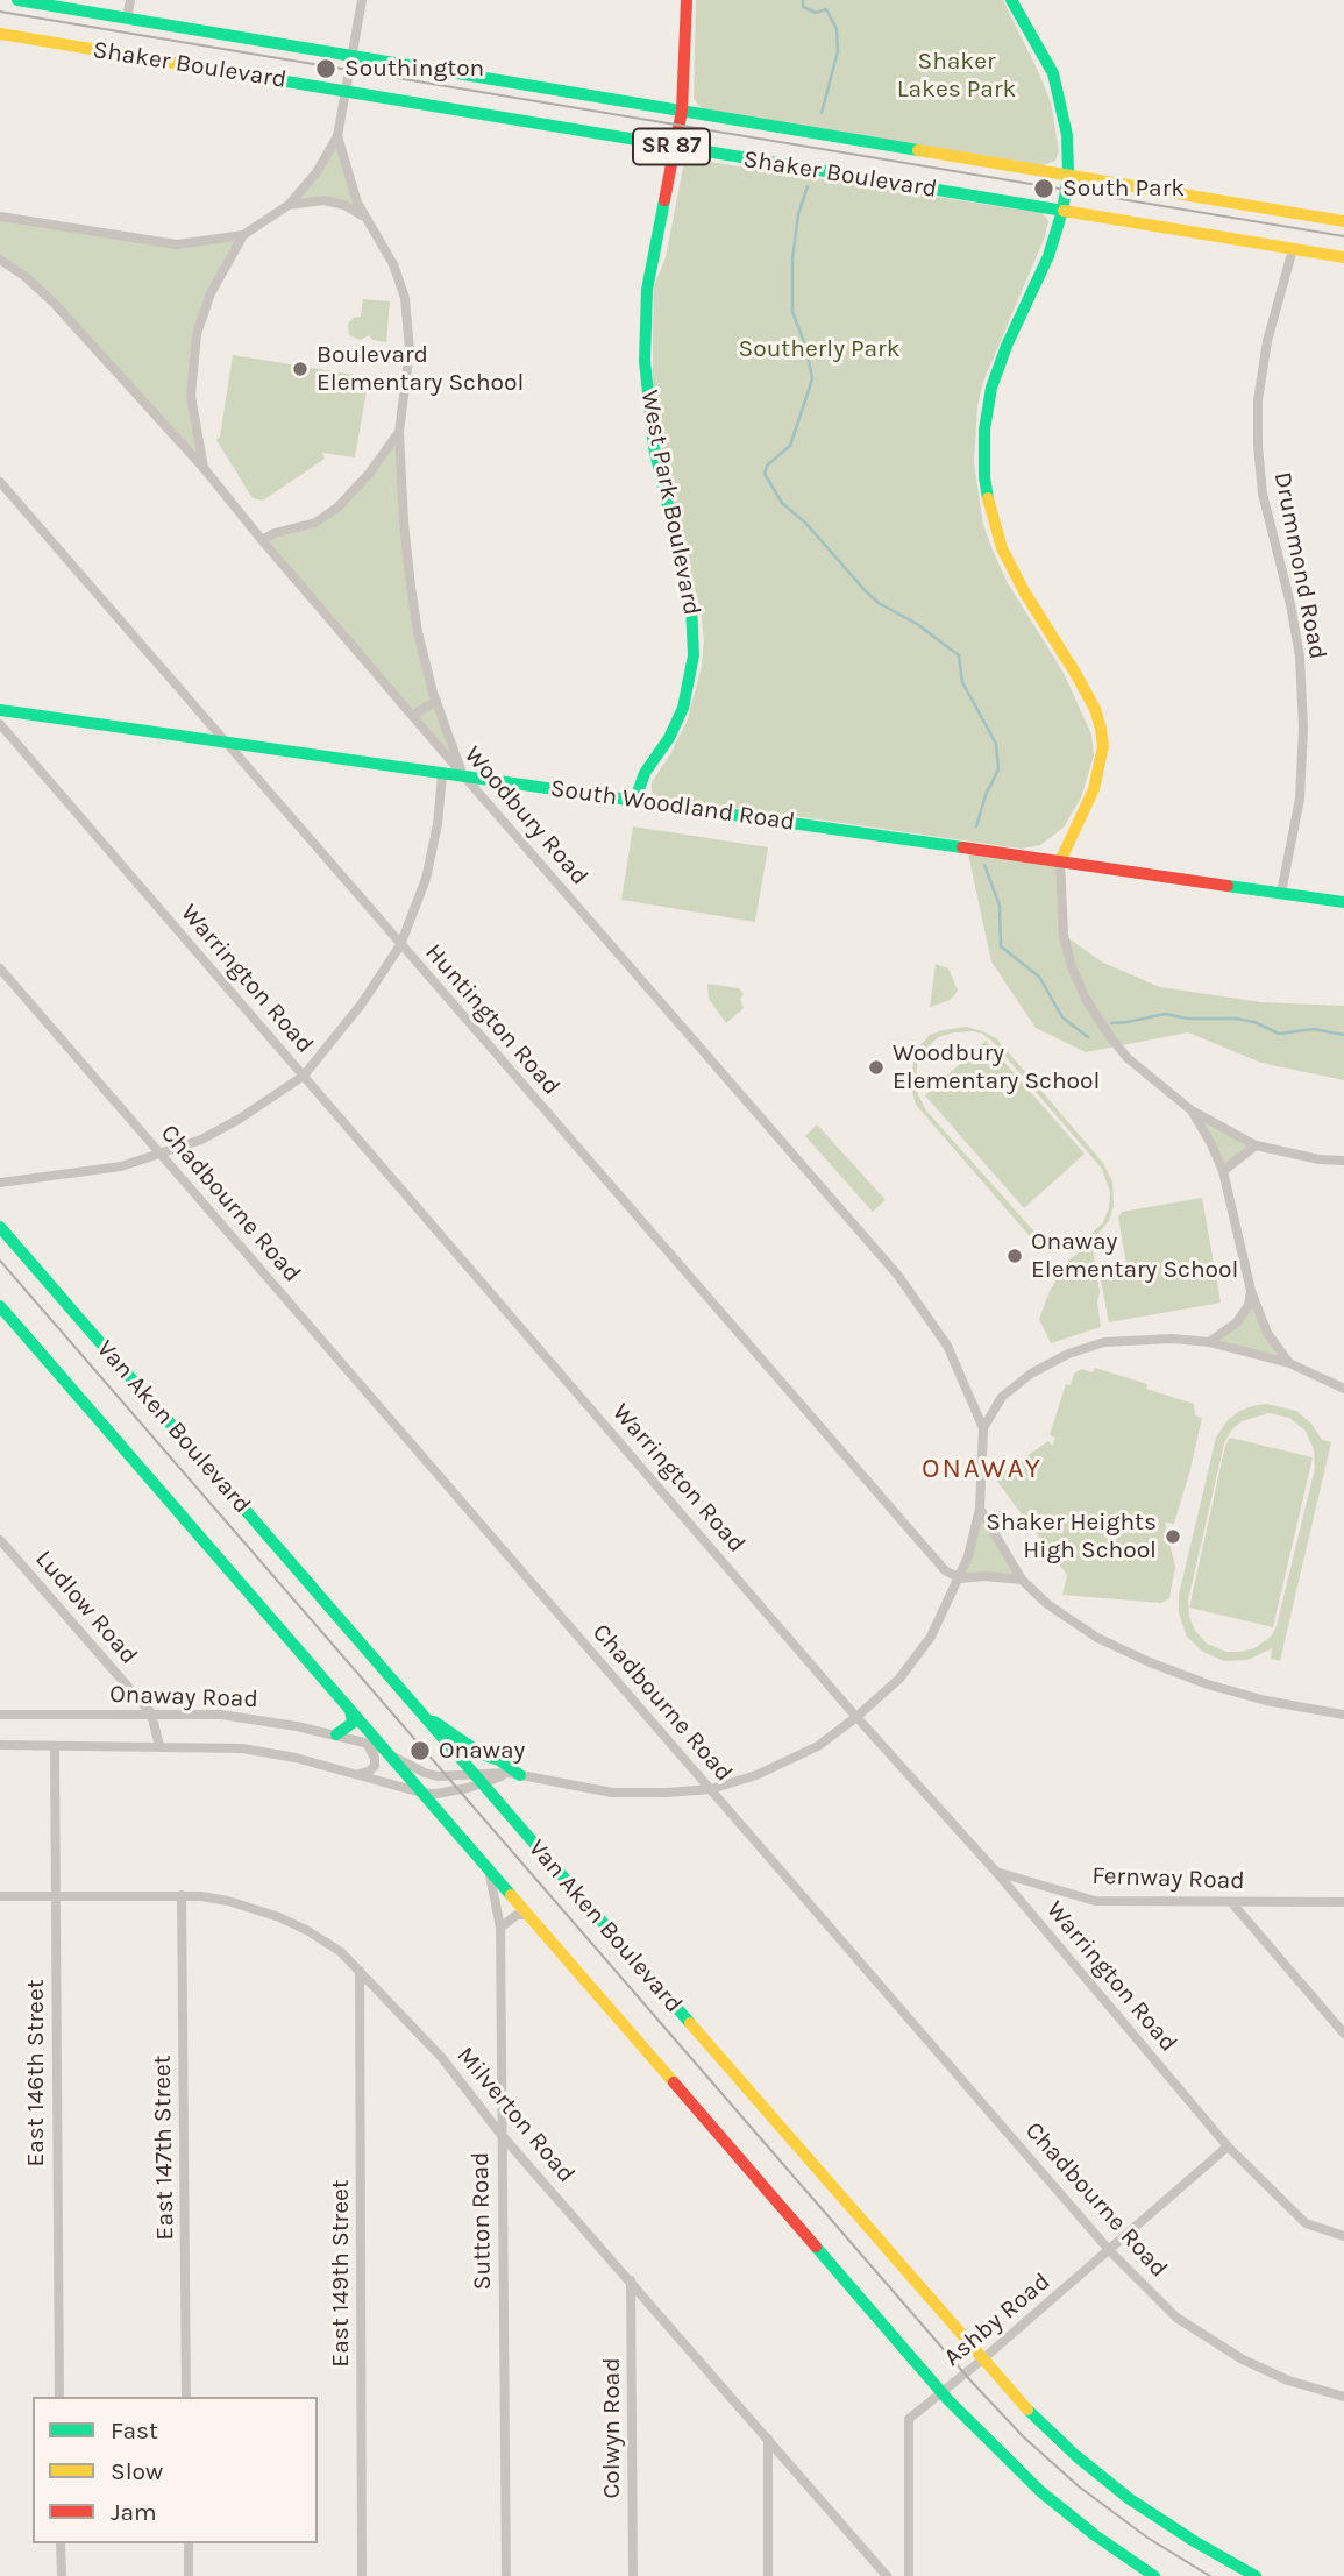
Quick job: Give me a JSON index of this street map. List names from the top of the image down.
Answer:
{
  "streets": {
    "main road": [
      "Shaker Boulevard",
      "SR 87",
      "West Park Boulevard",
      "South Woodland Road",
      "Van Aken Boulevard"
    ],
    "street": [
      "Drummond Road",
      "Woodbury Road",
      "Warrington Road",
      "Huntington Road",
      "Chadbourne Road",
      "Ludlow Road",
      "Onaway Road",
      "Fernway Road",
      "East 146th Street",
      "Milverton Road",
      "East 147th Street",
      "Sutton Road",
      "East 149th Street",
      "Ashby Road",
      "Colwyn Road"
    ]
  },
  "crossings": [
    ["Shaker Boulevard", "West Park Boulevard"],
    ["Shaker Boulevard", "Drummond Road"],
    ["West Park Boulevard", "South Woodland Road"],
    ["Drummond Road", "South Woodland Road"],
    ["South Woodland Road", "Woodbury Road"],
    ["South Woodland Road", "Huntington Road"],
    ["Warrington Road", "Fernway Road"],
    ["Warrington Road", "Ashby Road"],
    ["Chadbourne Road", "Ashby Road"],
    ["Van Aken Boulevard", "Onaway Road"],
    ["Van Aken Boulevard", "Sutton Road"],
    ["Van Aken Boulevard", "Ashby Road"],
    ["Ludlow Road", "Onaway Road"],
    ["Onaway Road", "East 146th Street"],
    ["East 146th Street", "Milverton Road"],
    ["Milverton Road", "East 147th Street"],
    ["Milverton Road", "Sutton Road"],
    ["Milverton Road", "East 149th Street"],
    ["Milverton Road", "Colwyn Road"]
  ],
  "districts": ["ONAWAY"],
  "parks": ["Shaker Lakes Park", "Southerly Park"],
  "places": [
    "Southington",
    "South Park",
    "Boulevard Elementary School",
    "Woodbury Elementary School",
    "Onaway Elementary School",
    "Shaker Heights High School",
    "Onaway"
  ],
  "legend": ["Fast", "Slow", "Jam"]
}
